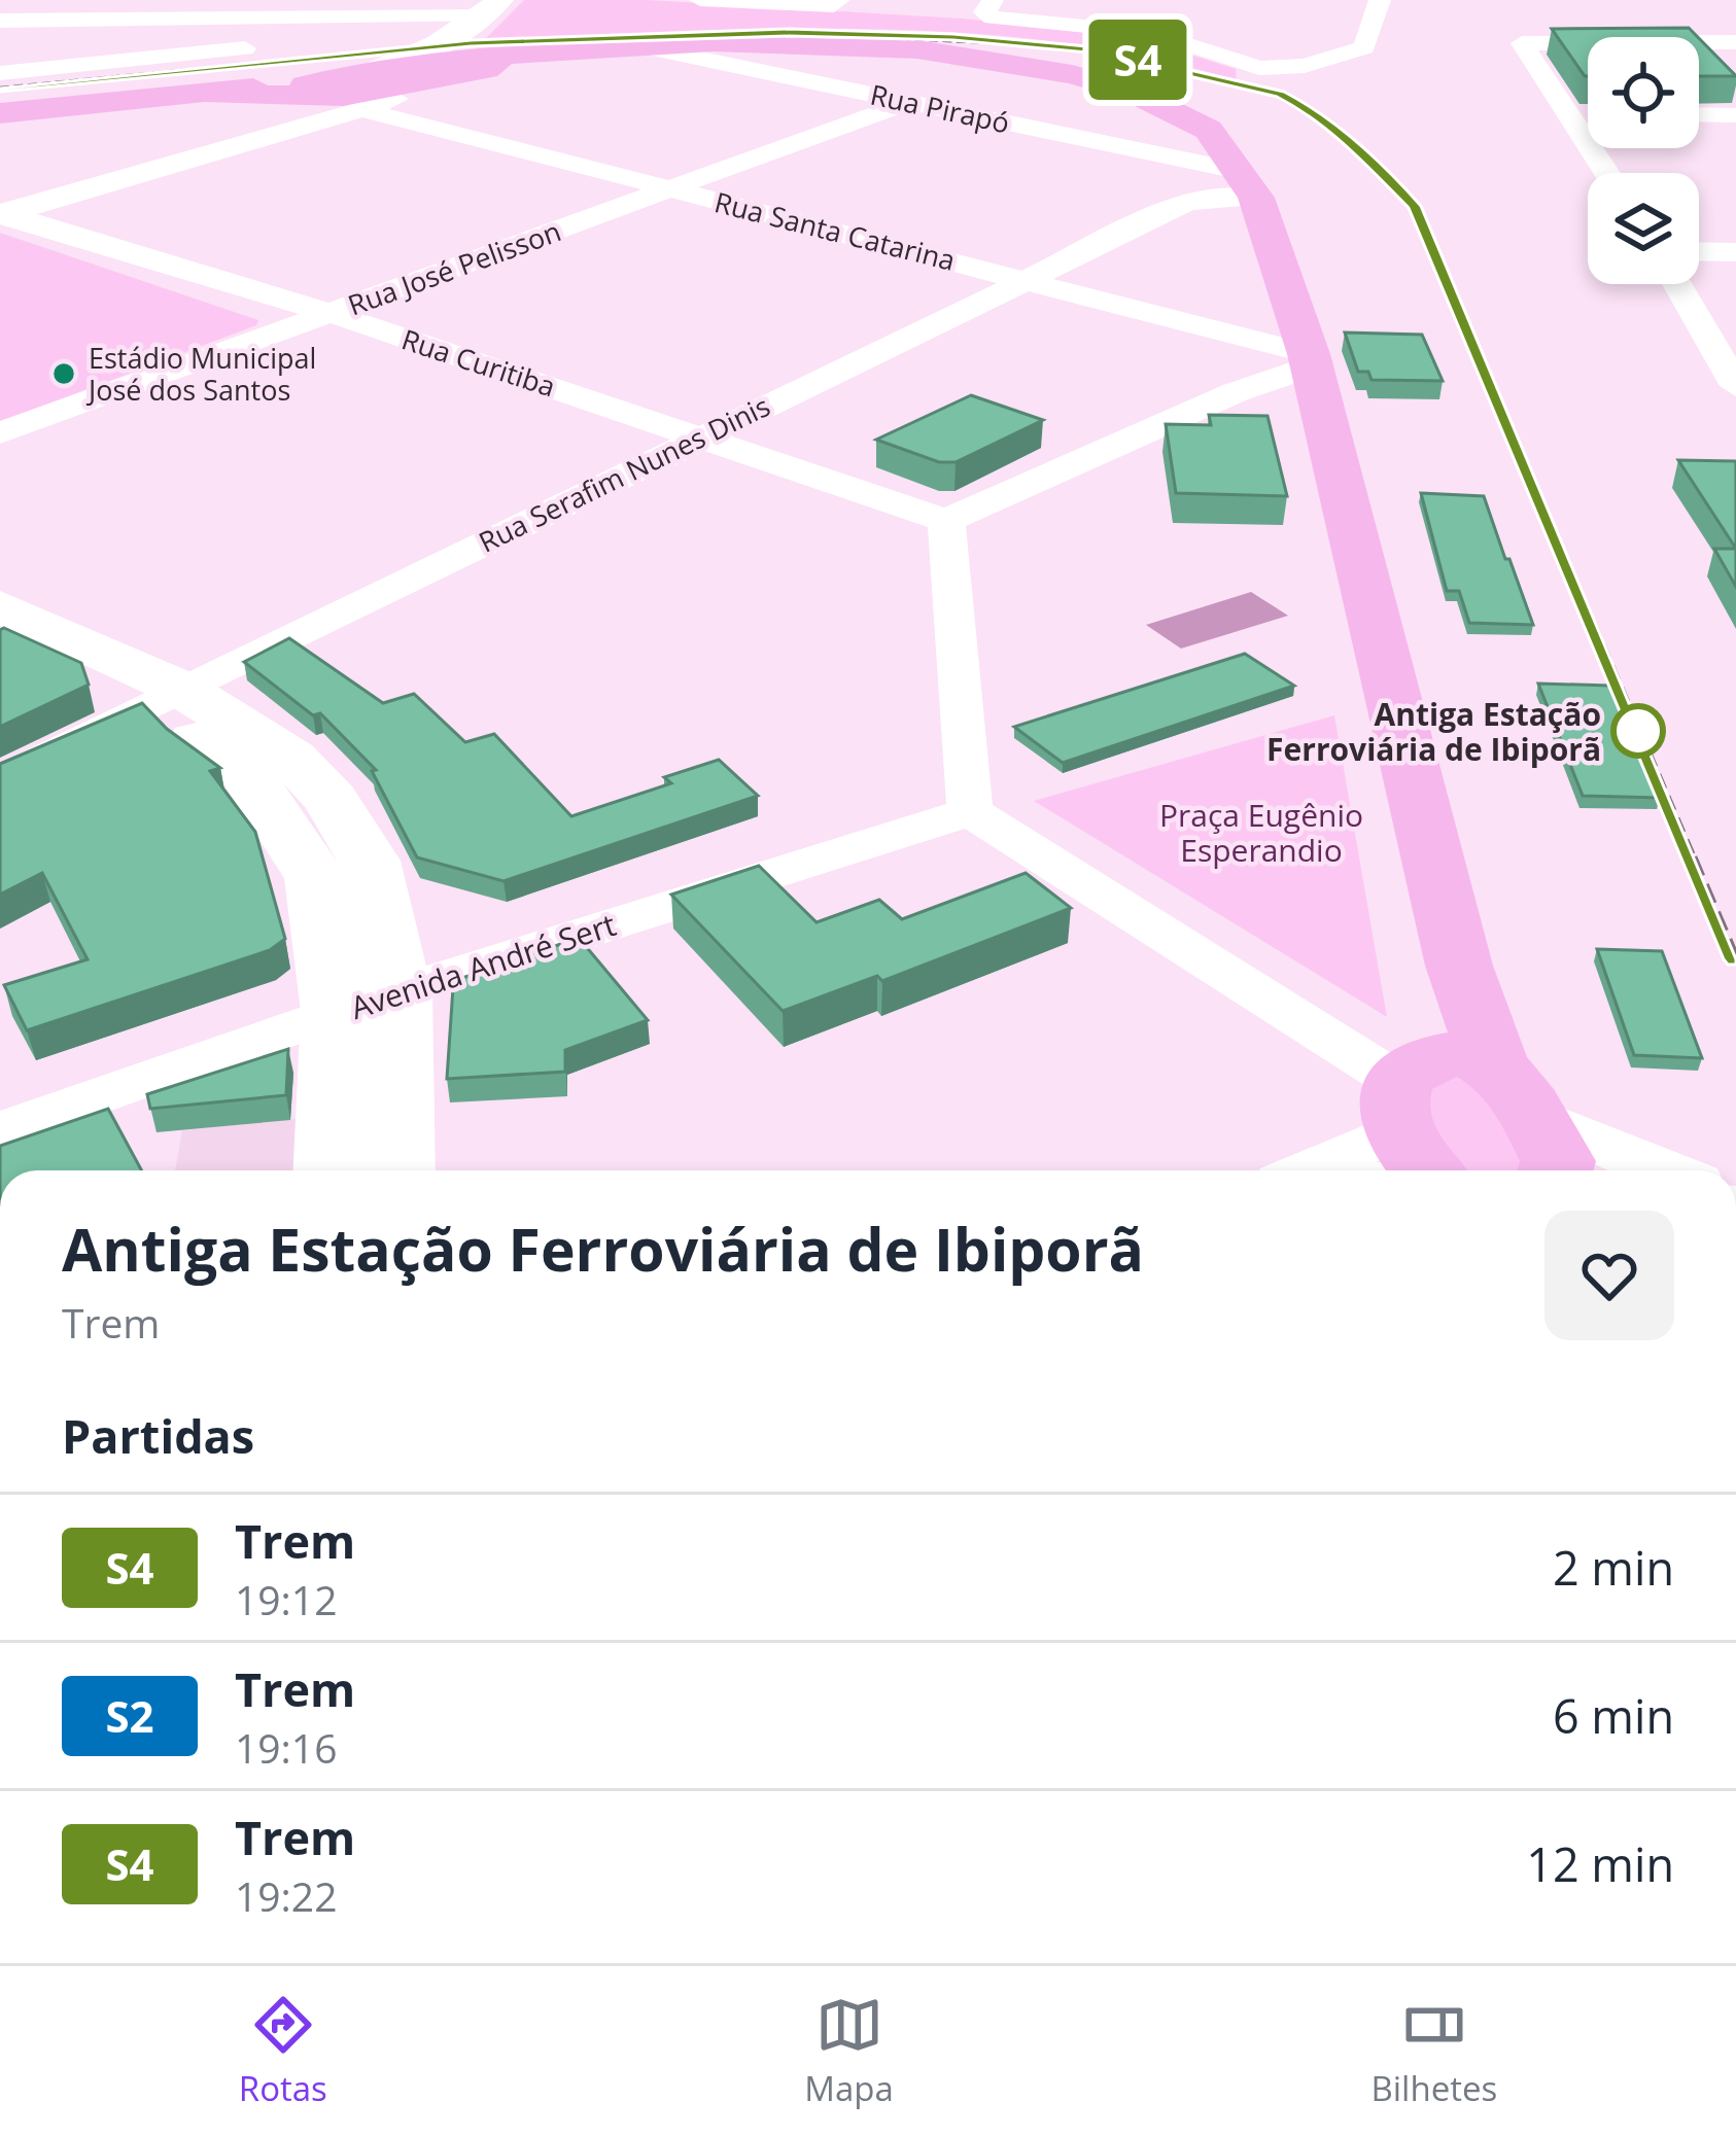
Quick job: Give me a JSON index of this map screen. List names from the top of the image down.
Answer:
{
  "streets": {
    "street": [
      "Rua Pirapó",
      "Rua Santa Catarina",
      "Rua José Pelisson",
      "Rua Curitiba",
      "Rua Serafim Nunes Dinis",
      "Avenida André Sert"
    ]
  },
  "crossings": [
    ["Rua Pirapó", "Rua José Pelisson"],
    ["Rua Pirapó", "Rua Serafim Nunes Dinis"],
    ["Rua Santa Catarina", "Rua José Pelisson"],
    ["Rua Santa Catarina", "Rua Serafim Nunes Dinis"],
    ["Rua José Pelisson", "Rua Curitiba"],
    ["Rua Curitiba", "Rua Serafim Nunes Dinis"]
  ],
  "parks": ["Praça Eugênio Esperandio"],
  "places": ["Estádio Municipal José dos Santos", "Antiga Estação Ferroviária de Ibiporã"],
  "page": {
    "on_map": "S4",
    "heading": [
      ["Antiga Estação Ferroviária de Ibiporã", "Trem"],
      "Partidas"
    ],
    "list": [
      {
        "mark": "S4",
        "name": "Trem",
        "note": "19:12",
        "value": "2 min"
      },
      {
        "mark": "S2",
        "name": "Trem",
        "note": "19:16",
        "value": "6 min"
      },
      {
        "mark": "S4",
        "name": "Trem",
        "note": "19:22",
        "value": "12 min"
      }
    ],
    "tabs": ["Rotas", "Mapa", "Bilhetes"]
  }
}
